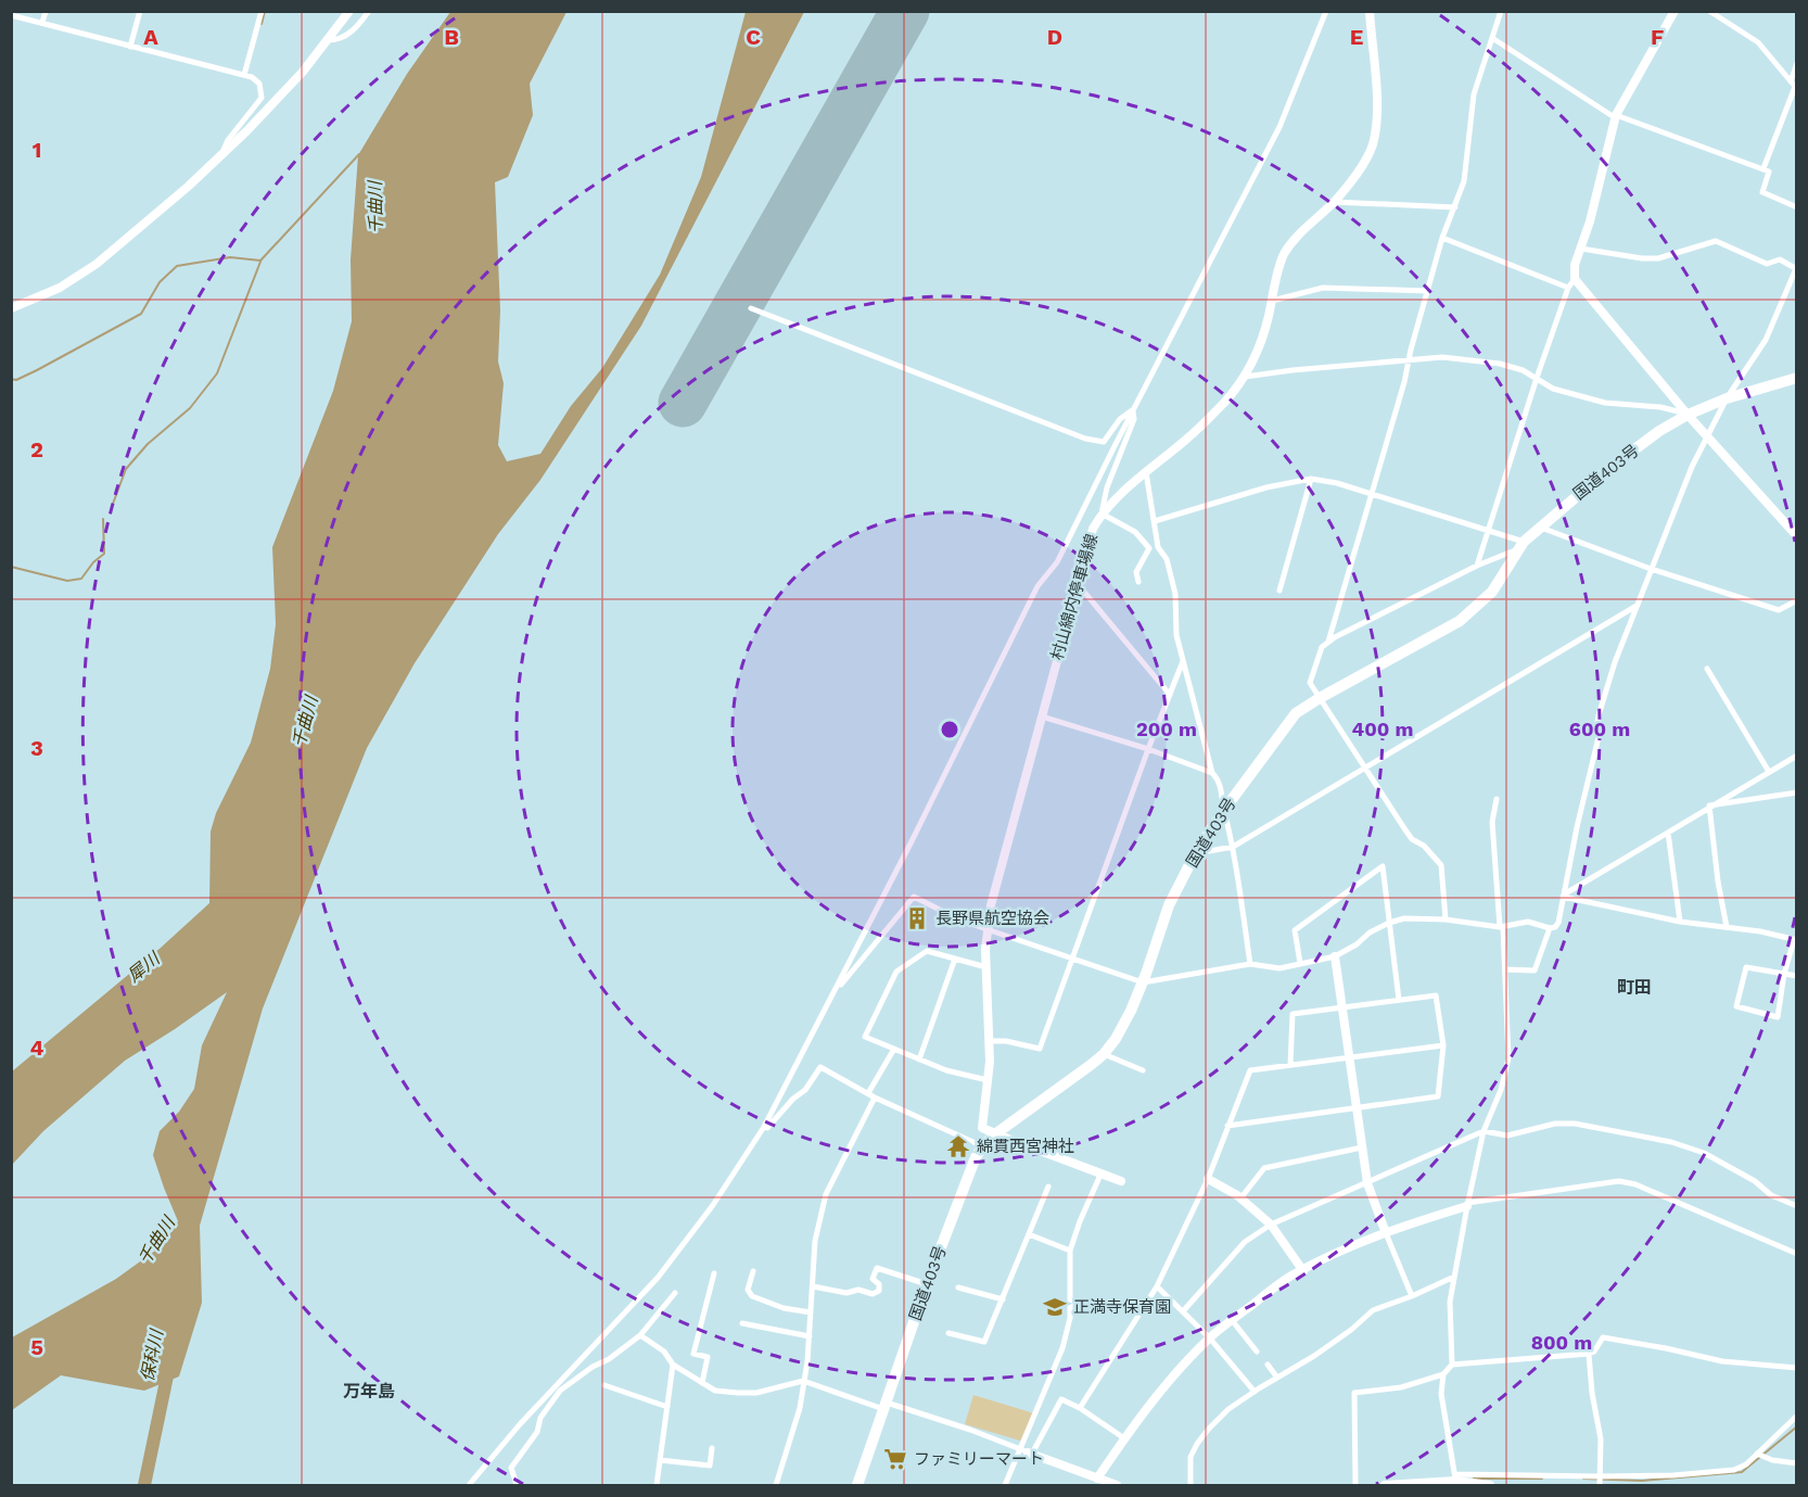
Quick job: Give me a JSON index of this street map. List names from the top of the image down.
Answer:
{
  "streets": {
    "highway": ["国道403号"],
    "street": ["村山綿内停車場線"]
  },
  "districts": ["町田", "万年島"],
  "water": ["千曲川", "犀川", "保科川"],
  "places": {
    "building": ["長野県航空協会"],
    "temple": ["綿貫西宮神社"],
    "school or university": ["正満寺保育園"],
    "supermarket": ["ファミリーマート"]
  },
  "grid": {
    "columns": [
      "A",
      "B",
      "C",
      "D",
      "E",
      "F"
    ],
    "rows": [
      "1",
      "2",
      "3",
      "4",
      "5"
    ]
  },
  "rings": [
    "200 m",
    "400 m",
    "600 m",
    "800 m"
  ]
}
